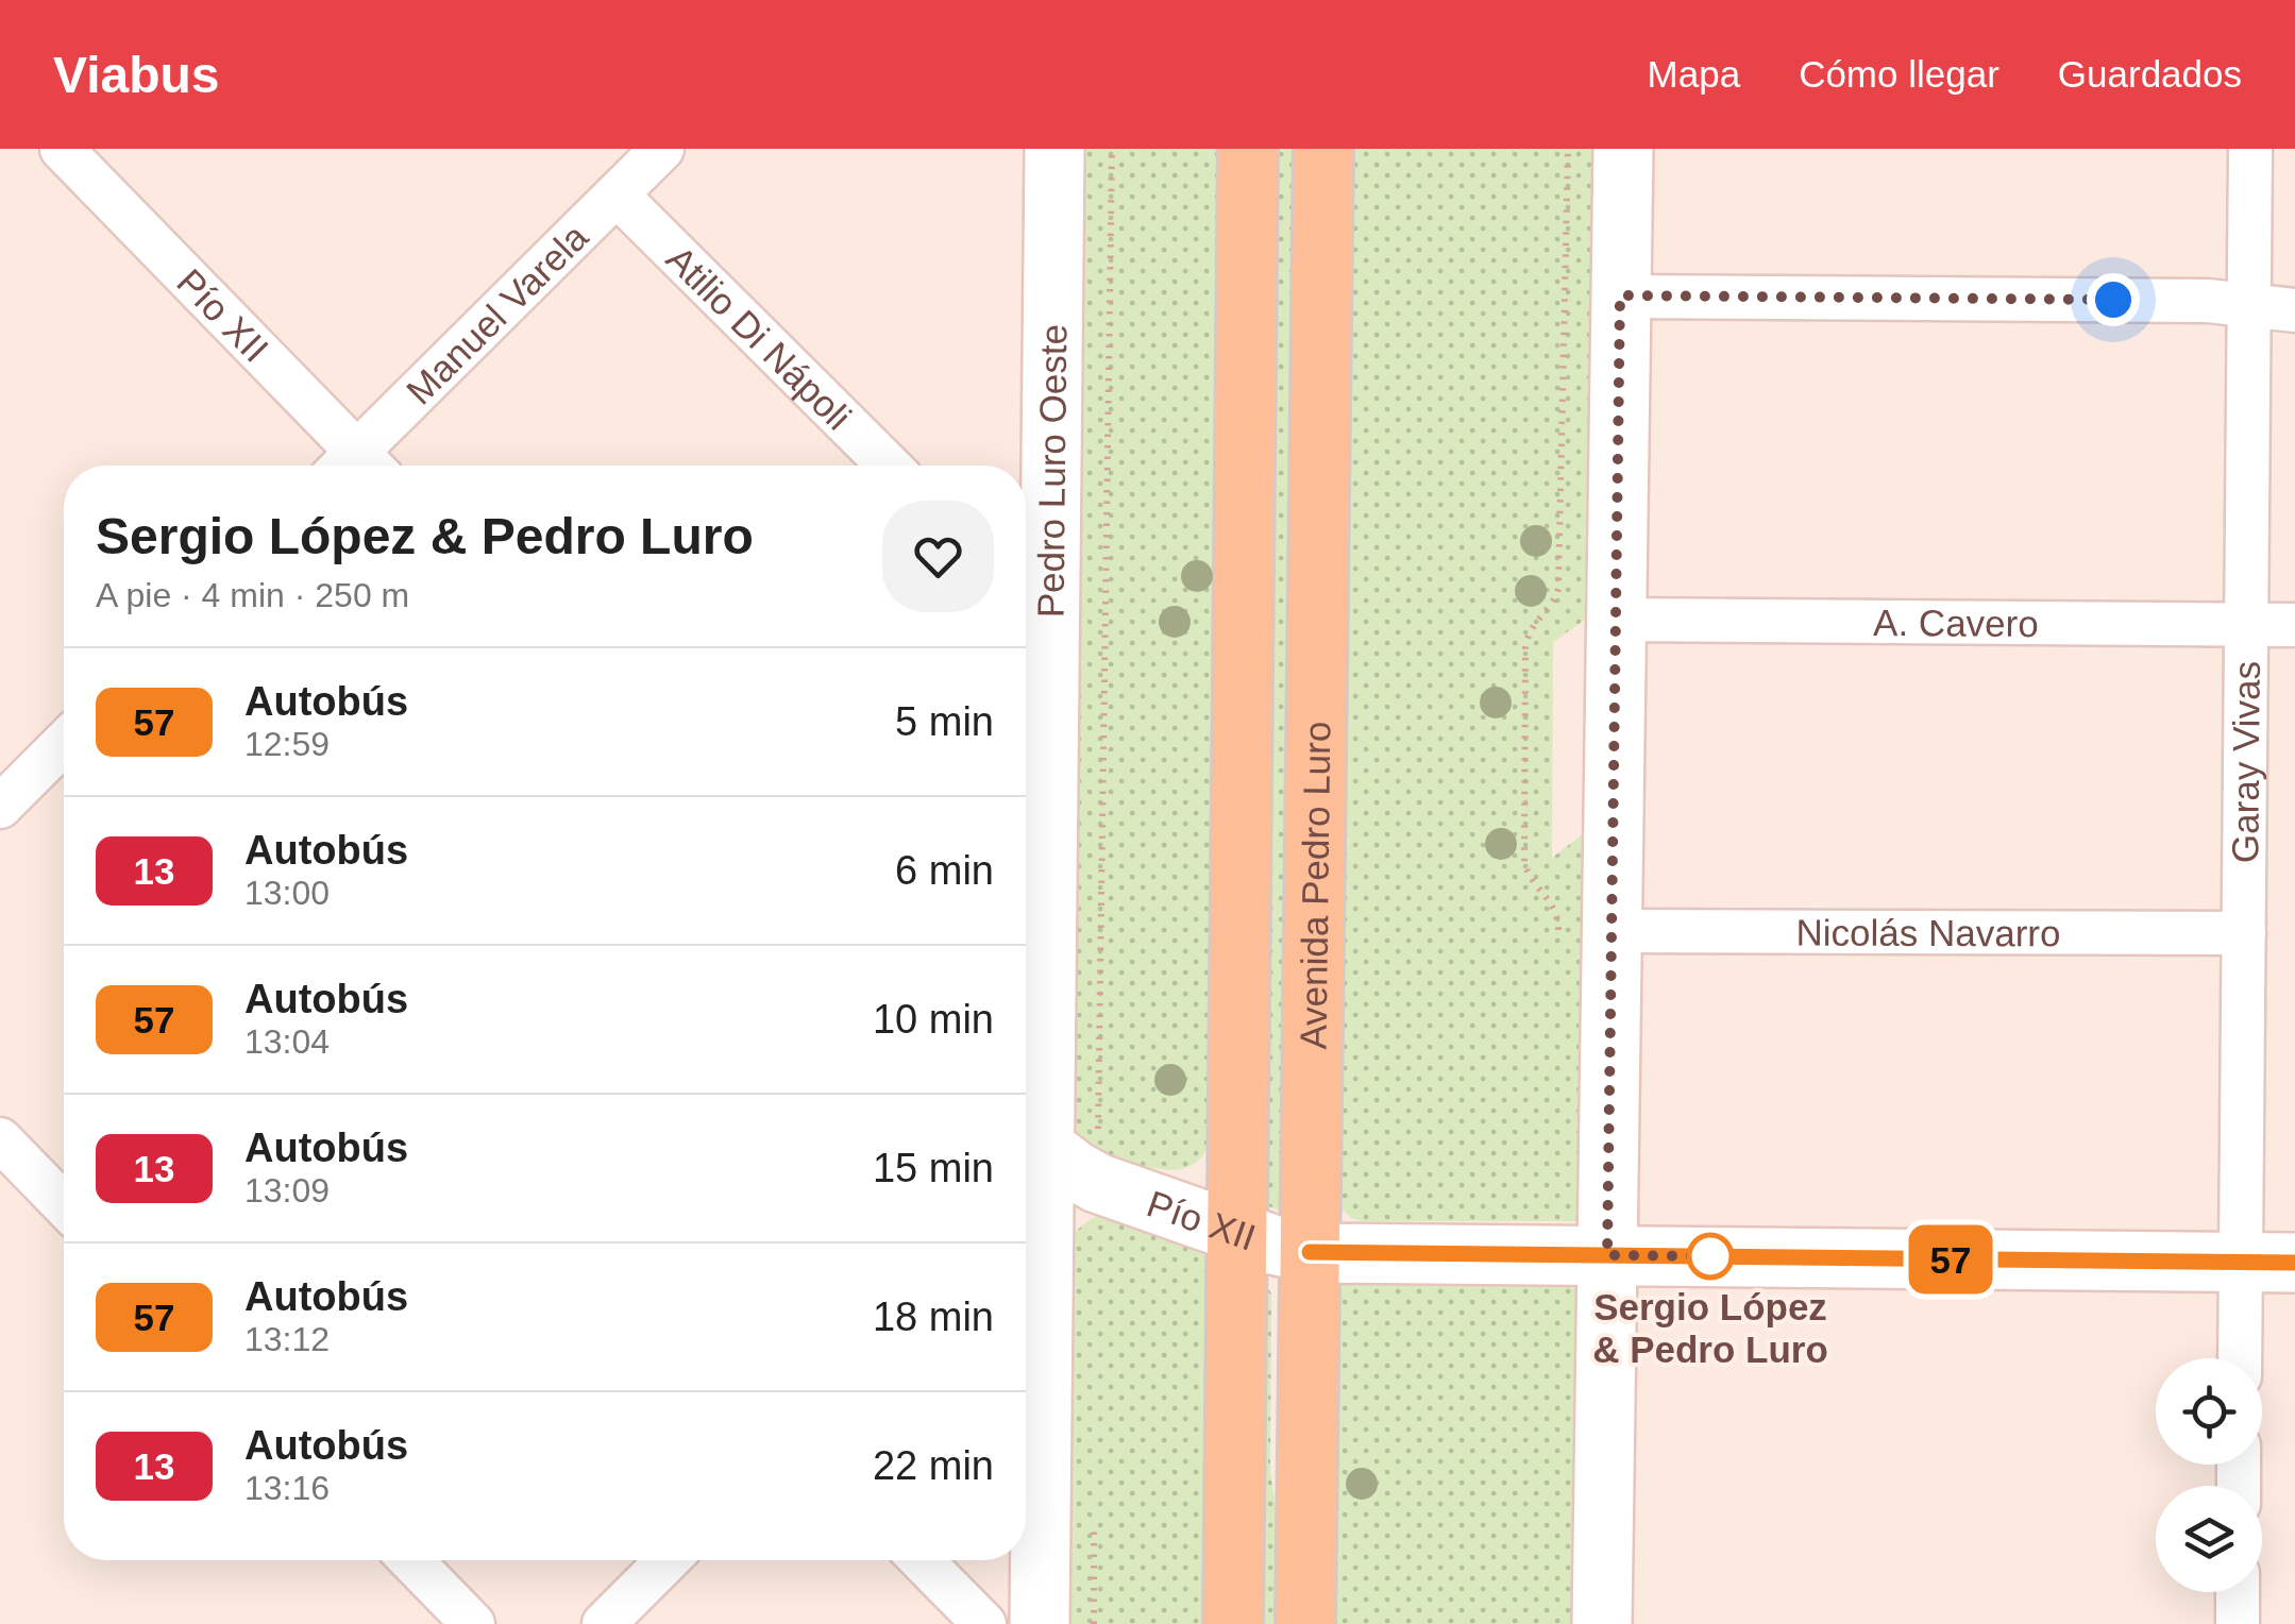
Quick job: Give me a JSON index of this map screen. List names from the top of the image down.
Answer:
{
  "streets": {
    "main road": ["Avenida Pedro Luro"],
    "street": [
      "Pío XII",
      "Manuel Varela",
      "Atilio Di Nápoli",
      "Pedro Luro Oeste",
      "A. Cavero",
      "Garay Vivas",
      "Nicolás Navarro"
    ]
  },
  "crossings": [
    ["Pío XII", "Pedro Luro Oeste"],
    ["Pío XII", "Garay Vivas"],
    ["Pío XII", "Avenida Pedro Luro"],
    ["Manuel Varela", "Atilio Di Nápoli"],
    ["A. Cavero", "Garay Vivas"],
    ["Garay Vivas", "Nicolás Navarro"]
  ],
  "places": ["Sergio López & Pedro Luro"],
  "lines": ["bus line 57"],
  "page": {
    "header": "Viabus",
    "nav": ["Mapa", "Cómo llegar", "Guardados"],
    "on_map": "57",
    "heading": ["Sergio López & Pedro Luro", "A pie · 4 min · 250 m"],
    "list": [
      {
        "mark": "57",
        "name": "Autobús",
        "note": "12:59",
        "value": "5 min"
      },
      {
        "mark": "13",
        "name": "Autobús",
        "note": "13:00",
        "value": "6 min"
      },
      {
        "mark": "57",
        "name": "Autobús",
        "note": "13:04",
        "value": "10 min"
      },
      {
        "mark": "13",
        "name": "Autobús",
        "note": "13:09",
        "value": "15 min"
      },
      {
        "mark": "57",
        "name": "Autobús",
        "note": "13:12",
        "value": "18 min"
      },
      {
        "mark": "13",
        "name": "Autobús",
        "note": "13:16",
        "value": "22 min"
      }
    ]
  }
}
